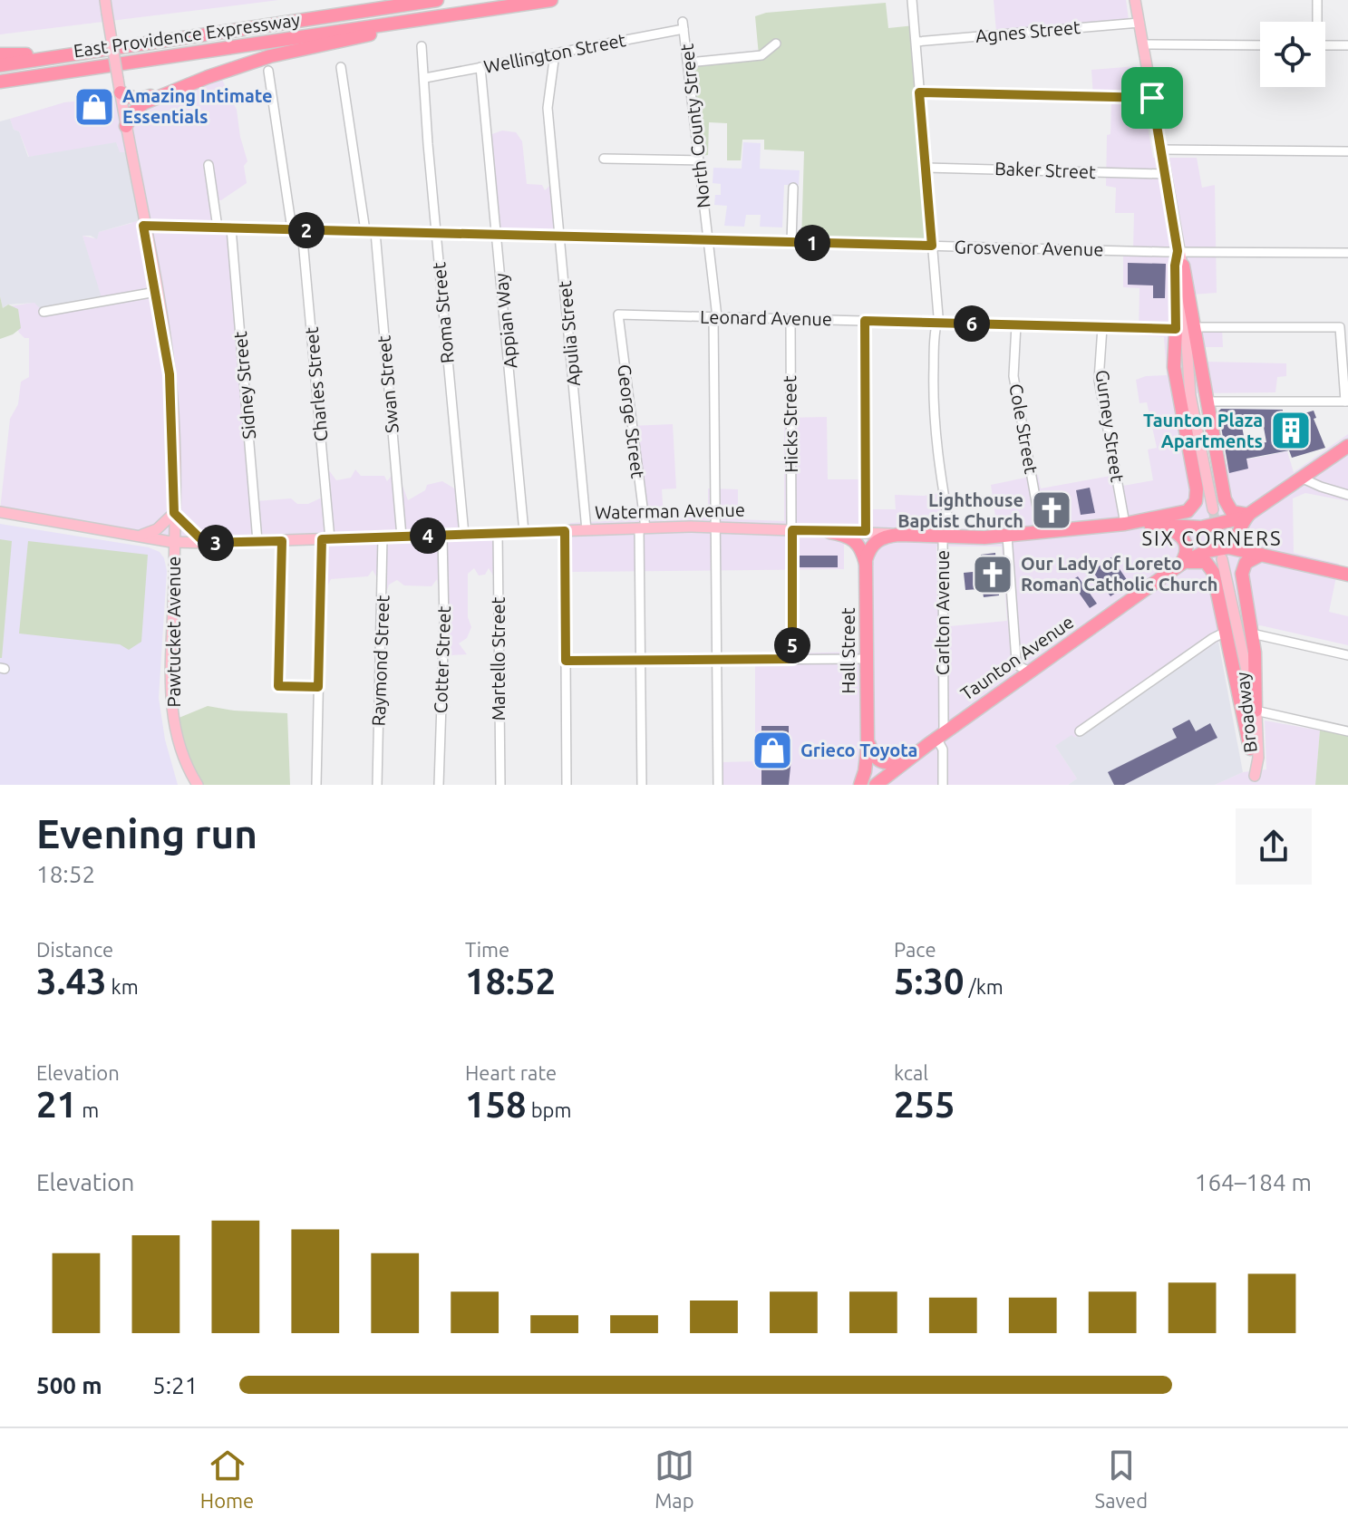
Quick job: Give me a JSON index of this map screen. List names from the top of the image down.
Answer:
{
  "streets": {
    "highway": [
      "East Providence Expressway",
      "Waterman Avenue",
      "Hall Street",
      "Taunton Avenue"
    ],
    "main road": ["Pawtucket Avenue", "Broadway"],
    "street": [
      "Agnes Street",
      "Wellington Street",
      "North County Street",
      "Baker Street",
      "Grosvenor Avenue",
      "Roma Street",
      "Leonard Avenue",
      "Appian Way",
      "Apulia Street",
      "Charles Street",
      "Swan Street",
      "Sidney Street",
      "George Street",
      "Hicks Street",
      "Gurney Street",
      "Cole Street",
      "Carlton Avenue",
      "Martello Street",
      "Cotter Street",
      "Raymond Street"
    ]
  },
  "crossings": [
    ["Agnes Street", "Carlton Avenue"],
    ["Wellington Street", "North County Street"],
    ["Wellington Street", "Roma Street"],
    ["Wellington Street", "Appian Way"],
    ["Wellington Street", "Apulia Street"],
    ["North County Street", "Grosvenor Avenue"],
    ["North County Street", "Leonard Avenue"],
    ["North County Street", "Waterman Avenue"],
    ["Baker Street", "Carlton Avenue"],
    ["Grosvenor Avenue", "Roma Street"],
    ["Grosvenor Avenue", "Appian Way"],
    ["Grosvenor Avenue", "Apulia Street"],
    ["Grosvenor Avenue", "Charles Street"],
    ["Grosvenor Avenue", "Swan Street"],
    ["Grosvenor Avenue", "Sidney Street"],
    ["Grosvenor Avenue", "Carlton Avenue"],
    ["Grosvenor Avenue", "Pawtucket Avenue"],
    ["Roma Street", "Waterman Avenue"],
    ["Leonard Avenue", "George Street"],
    ["Leonard Avenue", "Hicks Street"],
    ["Leonard Avenue", "Gurney Street"],
    ["Leonard Avenue", "Cole Street"],
    ["Leonard Avenue", "Carlton Avenue"],
    ["Appian Way", "Waterman Avenue"],
    ["Apulia Street", "Waterman Avenue"],
    ["Charles Street", "Waterman Avenue"],
    ["Swan Street", "Waterman Avenue"],
    ["Sidney Street", "Waterman Avenue"],
    ["George Street", "Waterman Avenue"],
    ["Hicks Street", "Waterman Avenue"],
    ["Gurney Street", "Waterman Avenue"],
    ["Cole Street", "Waterman Avenue"],
    ["Waterman Avenue", "Carlton Avenue"],
    ["Waterman Avenue", "Pawtucket Avenue"],
    ["Waterman Avenue", "Martello Street"],
    ["Waterman Avenue", "Cotter Street"],
    ["Waterman Avenue", "Raymond Street"],
    ["Carlton Avenue", "Taunton Avenue"]
  ],
  "districts": ["SIX CORNERS"],
  "places": {
    "shop": ["Amazing Intimate Essentials", "Grieco Toyota"],
    "building": ["Taunton Plaza Apartments"],
    "church": ["Lighthouse Baptist Church", "Our Lady of Loreto Roman Catholic Church"]
  },
  "page": {
    "pins": [
      "2",
      "1",
      "6",
      "4",
      "3",
      "5"
    ],
    "heading": ["Evening run", "18:52"],
    "stats": [
      ["Distance", "3.43 km"],
      ["Time", "18:52"],
      ["Pace", "5:30 /km"],
      ["Elevation", "21 m"],
      ["Heart rate", "158 bpm"],
      ["kcal", "255"]
    ],
    "chart": ["Elevation", "164–184 m"],
    "list": [
      {
        "name": "500 m",
        "note": "5:21"
      }
    ],
    "tabs": ["Home", "Map", "Saved"]
  }
}
